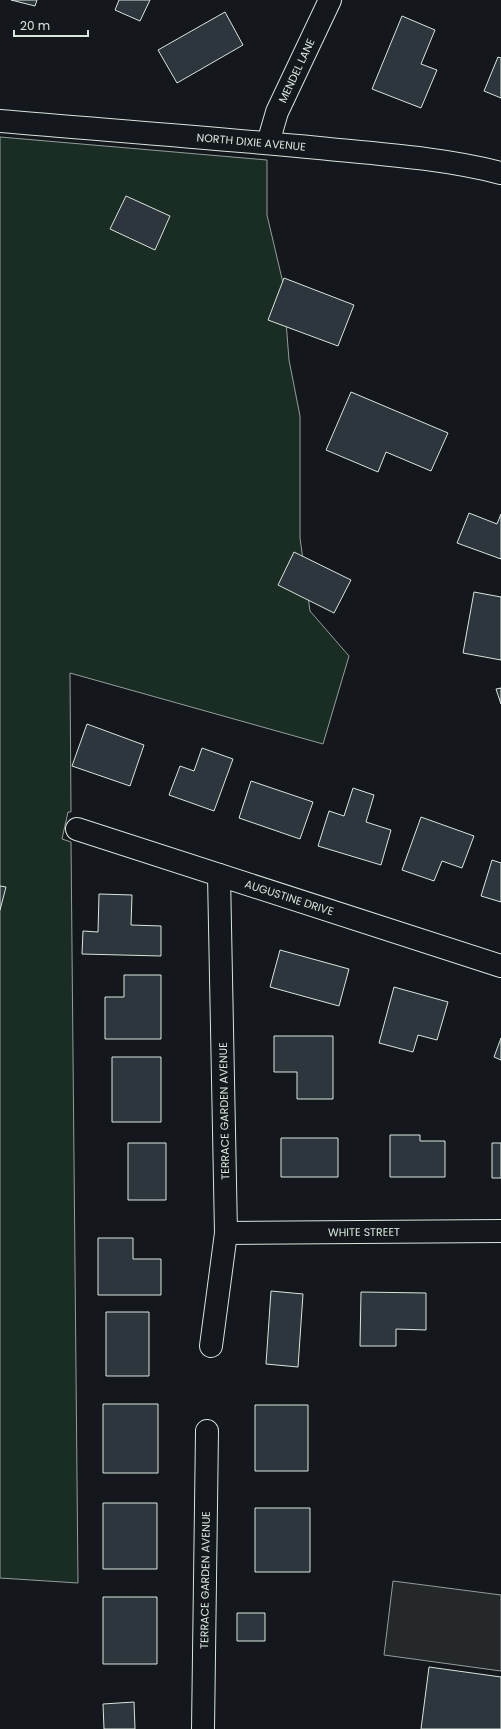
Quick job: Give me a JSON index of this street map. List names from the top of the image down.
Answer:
{
  "streets": {
    "street": [
      "MENDEL LANE",
      "NORTH DIXIE AVENUE",
      "AUGUSTINE DRIVE",
      "TERRACE GARDEN AVENUE",
      "WHITE STREET"
    ]
  },
  "crossings": [
    ["MENDEL LANE", "NORTH DIXIE AVENUE"],
    ["AUGUSTINE DRIVE", "TERRACE GARDEN AVENUE"],
    ["TERRACE GARDEN AVENUE", "WHITE STREET"]
  ],
  "scale_bar": "20 m"
}
